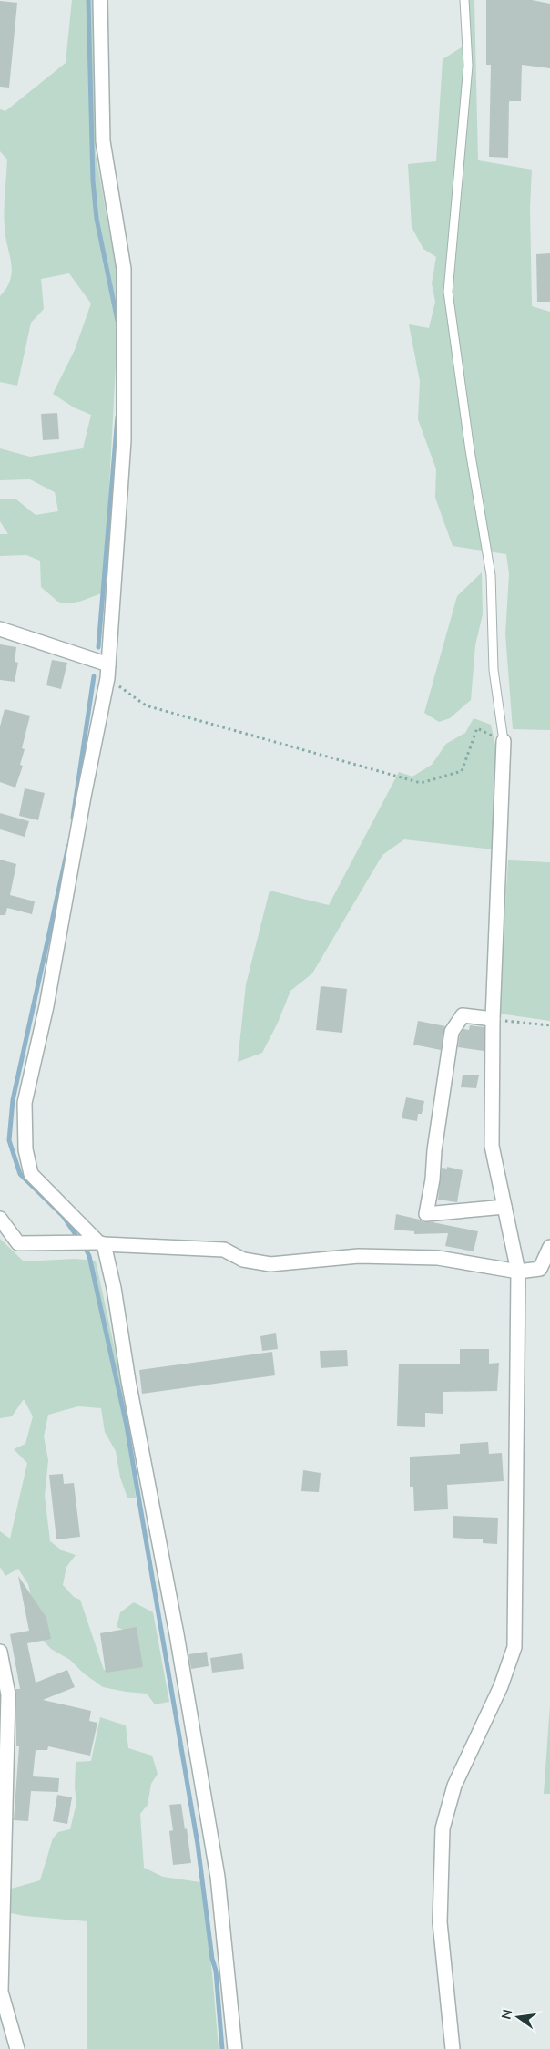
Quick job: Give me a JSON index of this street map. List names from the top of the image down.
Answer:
{
  "north": "left"
}
